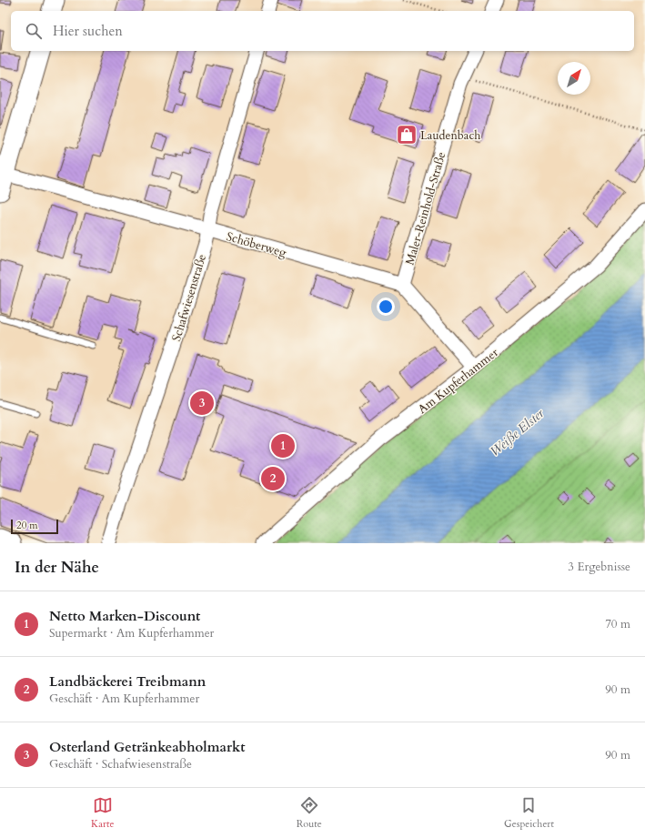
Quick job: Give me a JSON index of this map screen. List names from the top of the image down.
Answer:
{
  "streets": {
    "street": [
      "Maler-Reinhold-Straße",
      "Schöberweg",
      "Schafwiesenstraße",
      "Am Kupferhammer"
    ]
  },
  "crossings": [
    ["Maler-Reinhold-Straße", "Schöberweg"],
    ["Schöberweg", "Schafwiesenstraße"]
  ],
  "water": ["Weiße Elster"],
  "places": {
    "shop": ["Laudenbach"]
  },
  "scale_bar": "20 m",
  "north": "top right",
  "page": {
    "search": "Hier suchen",
    "pins": ["3", "1", "2"],
    "scale": "20 m",
    "heading": ["In der Nähe", "3 Ergebnisse"],
    "list": [
      {
        "mark": "1",
        "name": "Netto Marken-Discount",
        "note": "Supermarkt · Am Kupferhammer",
        "value": "70 m"
      },
      {
        "mark": "2",
        "name": "Landbäckerei Treibmann",
        "note": "Geschäft · Am Kupferhammer",
        "value": "90 m"
      },
      {
        "mark": "3",
        "name": "Osterland Getränkeabholmarkt",
        "note": "Geschäft · Schafwiesenstraße",
        "value": "90 m"
      }
    ],
    "nav": ["Karte", "Route", "Gespeichert"]
  }
}
